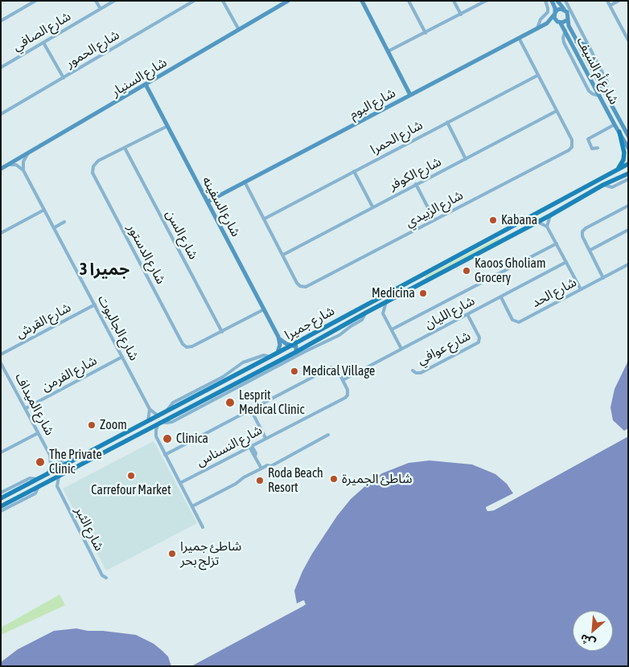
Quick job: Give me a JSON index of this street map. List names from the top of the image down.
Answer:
{
  "streets": {
    "main road": ["شارع جميرا"],
    "street": [
      "شارع الصافي",
      "شارع الحمور",
      "شارع أم الشيف",
      "شارع السنيار",
      "شارع البوم",
      "شارع الحمرا",
      "شارع الكوفر",
      "شارع السفينه",
      "شارع الزبيدي",
      "شارع السن",
      "شارع الدستور",
      "شارع الحد",
      "شارع الليان",
      "شارع القرش",
      "شارع الجالبوت",
      "شارع عوافي",
      "شارع الفرمن",
      "شارع الميداف",
      "شارع النسناس",
      "شارع الثبر"
    ]
  },
  "crossings": [
    ["شارع أم الشيف", "شارع البوم"],
    ["شارع السنيار", "شارع السفينه"],
    ["شارع البوم", "شارع السفينه"],
    ["شارع البوم", "شارع الزبيدي"],
    ["شارع الحمرا", "شارع الزبيدي"],
    ["شارع الكوفر", "شارع الزبيدي"],
    ["شارع السفينه", "شارع الدستور"],
    ["شارع السفينه", "شارع جميرا"],
    ["شارع السن", "شارع الدستور"],
    ["شارع الحد", "شارع الليان"],
    ["شارع الليان", "شارع عوافي"],
    ["شارع الليان", "شارع النسناس"],
    ["شارع القرش", "شارع الجالبوت"],
    ["شارع جميرا", "شارع الجالبوت"],
    ["شارع جميرا", "شارع الميداف"],
    ["شارع الجالبوت", "شارع الفرمن"],
    ["شارع الفرمن", "شارع الميداف"]
  ],
  "districts": ["جميرا 3"],
  "places": [
    "Kabana",
    "Kaoos Gholiam Grocery",
    "Medicina",
    "Medical Village",
    "Lesprit Medical Clinic",
    "Zoom",
    "Clinica",
    "The Private Clinic",
    "Carrefour Market",
    "شاطئ الجميرة",
    "Roda Beach Resort",
    "شاطئ جميرا تزلج بحر"
  ],
  "north": "bottom left"
}
